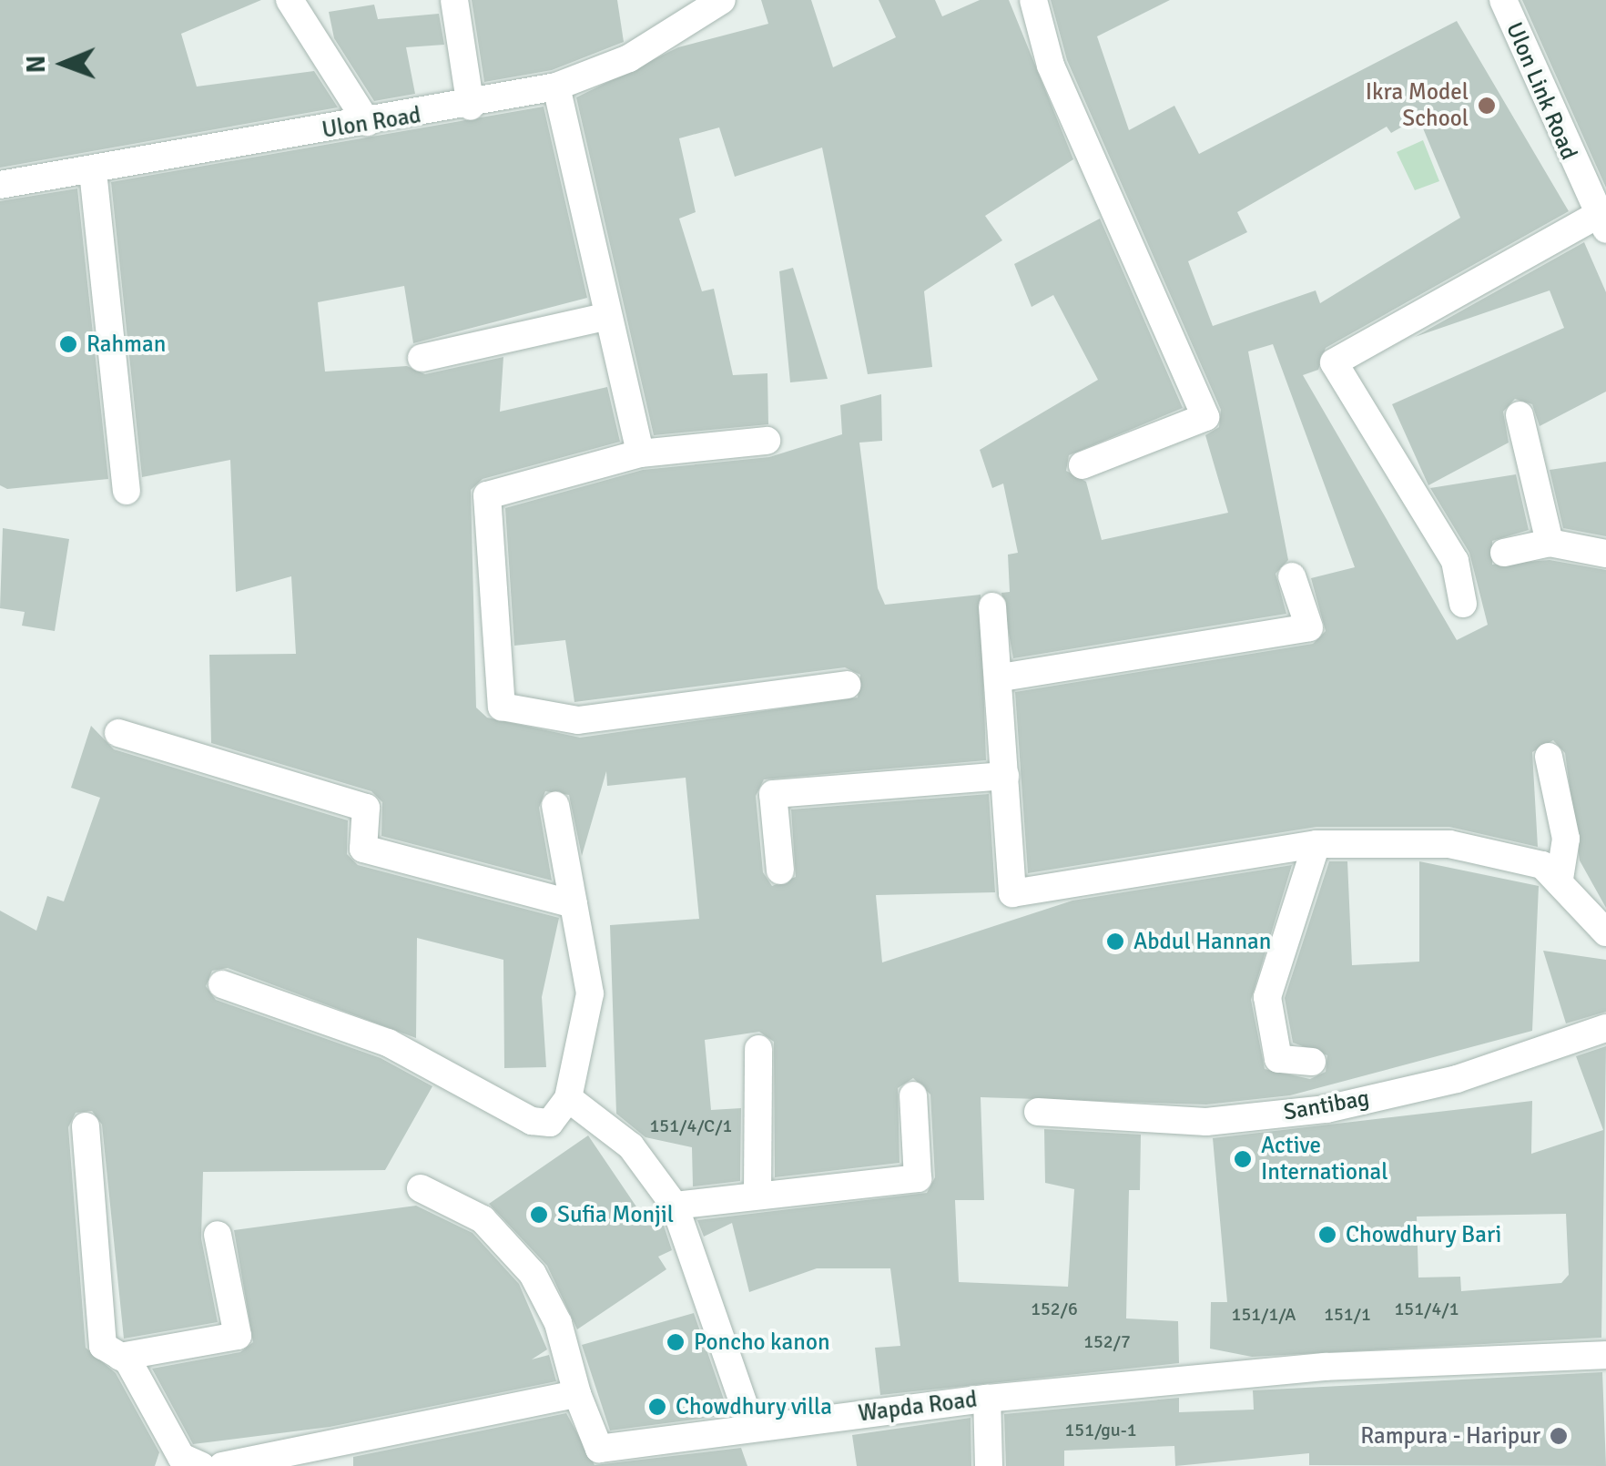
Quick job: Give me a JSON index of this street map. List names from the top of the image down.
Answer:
{
  "streets": {
    "street": [
      "Ulon Link Road",
      "Ulon Road",
      "Santibag",
      "Wapda Road"
    ]
  },
  "places": [
    "Ikra Model School",
    "Rahman",
    "Abdul Hannan",
    "Active International",
    "Sufia Monjil",
    "Chowdhury Bari",
    "Poncho kanon",
    "Chowdhury villa",
    "Rampura - Haripur"
  ],
  "house_numbers": [
    "151/4/C/1",
    "152/6",
    "151/4/1",
    "151/1/A",
    "151/1",
    "152/7",
    "151/gu-1"
  ],
  "north": "left"
}
